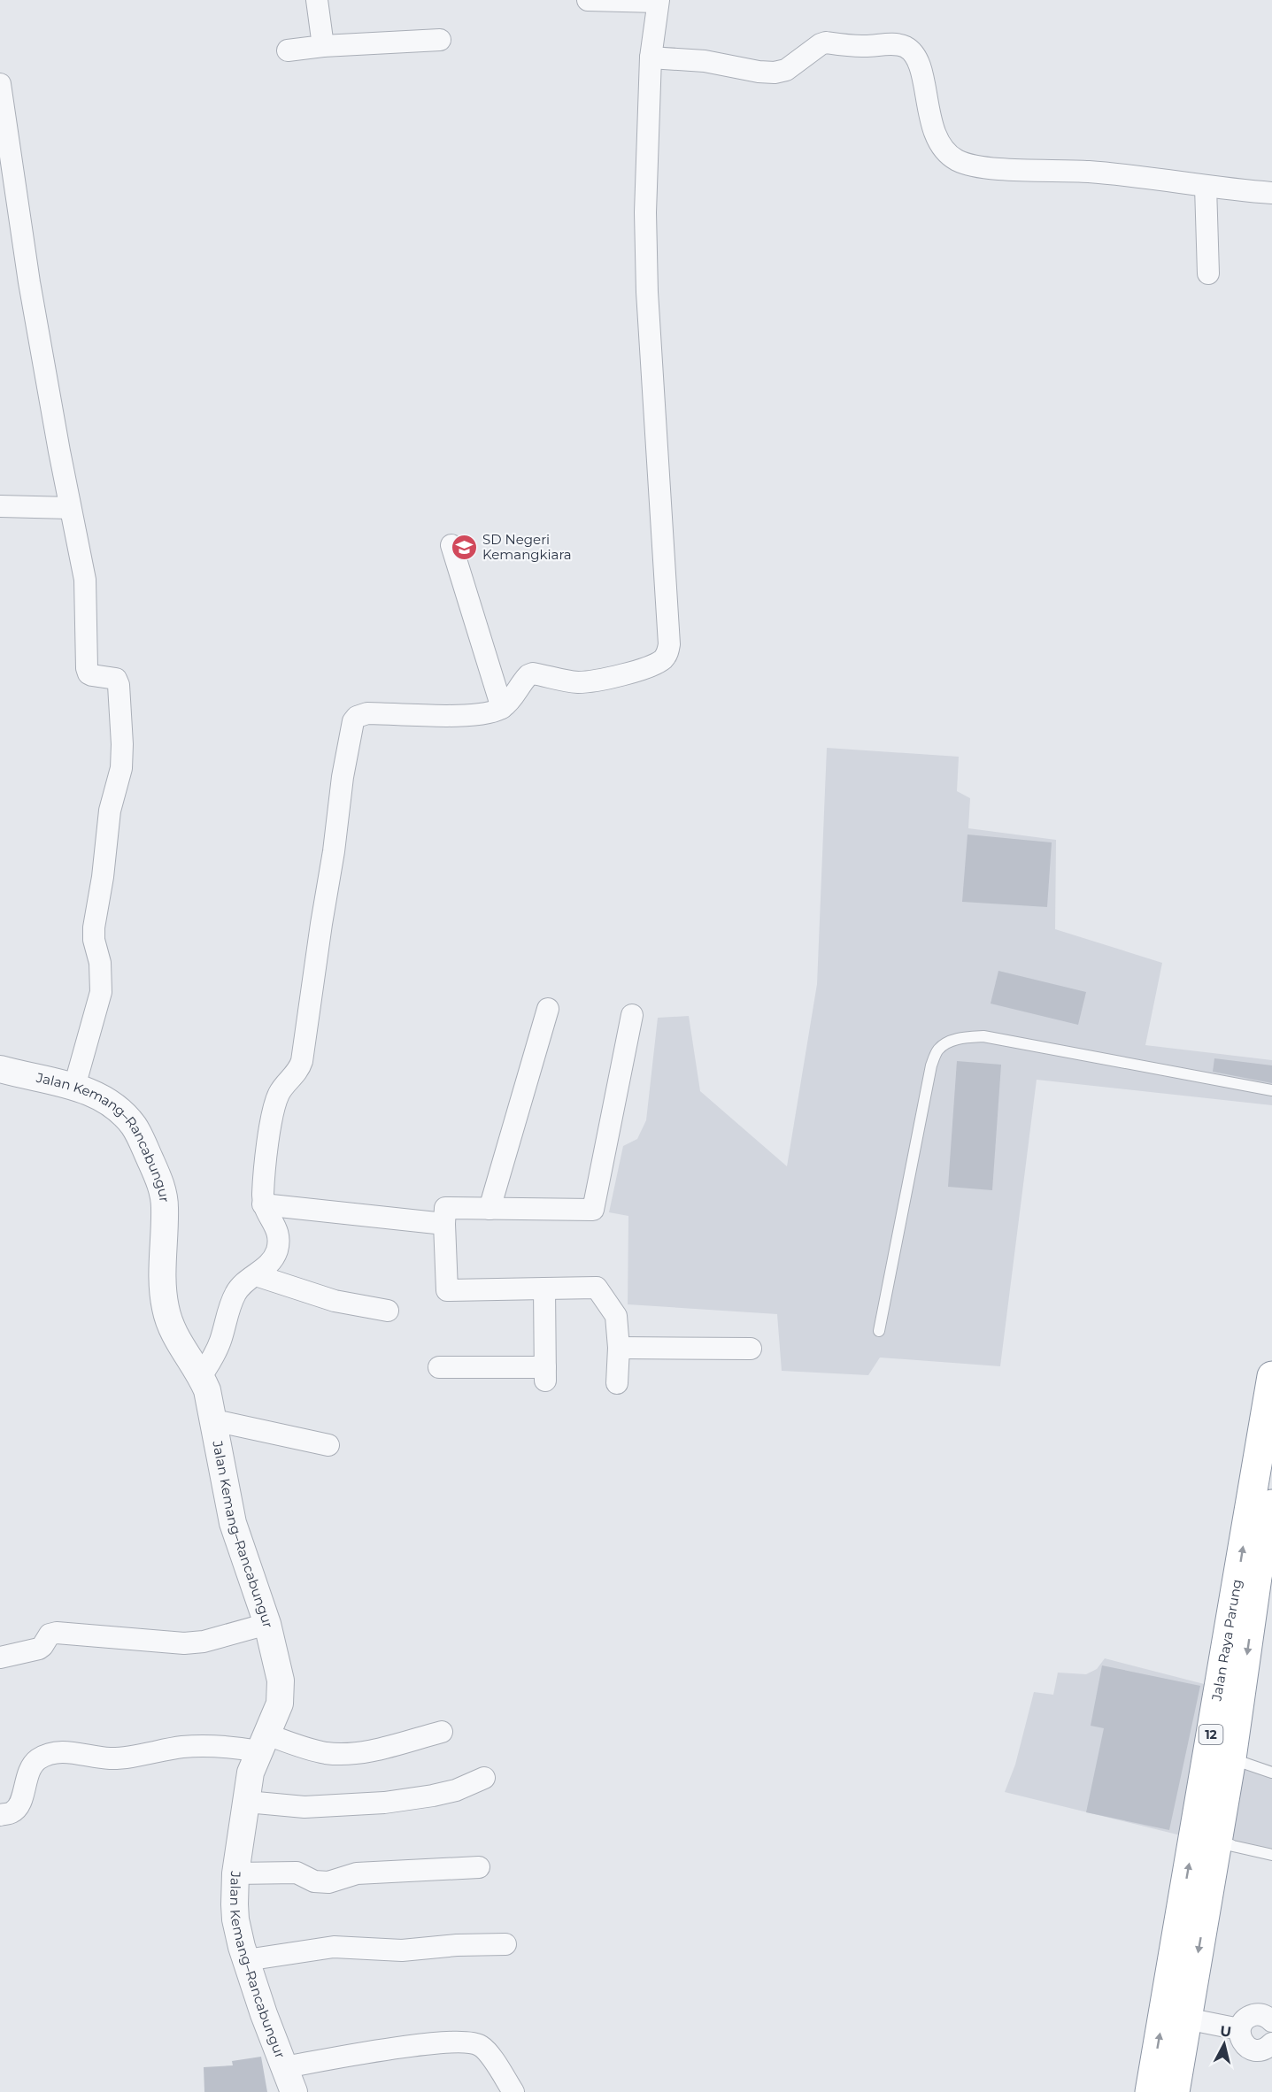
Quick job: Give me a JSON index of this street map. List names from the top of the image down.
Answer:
{
  "streets": {
    "highway": ["Jalan Raya Parung", "12"],
    "street": ["Jalan Kemang–Rancabungur"]
  },
  "places": {
    "school or university": ["SD Negeri Kemangkiara"]
  },
  "north": "top"
}
